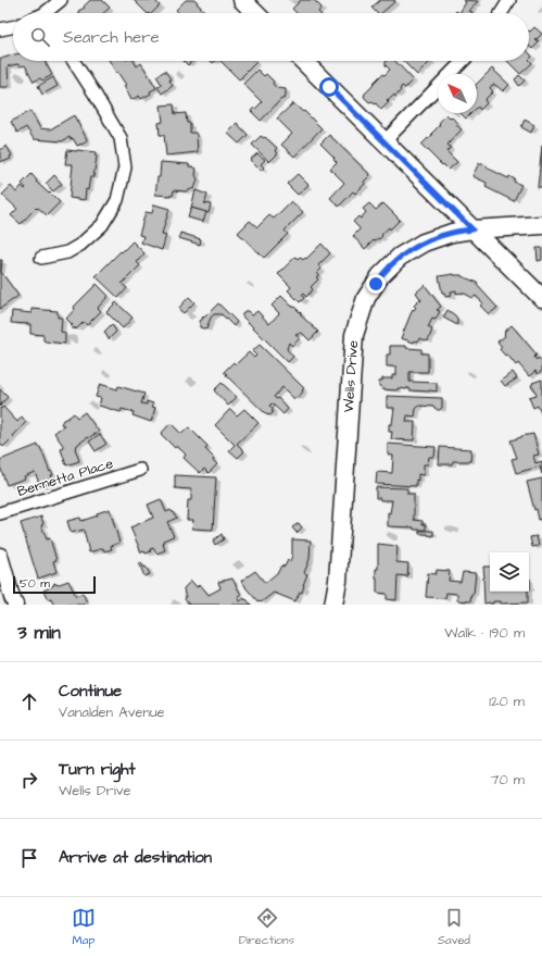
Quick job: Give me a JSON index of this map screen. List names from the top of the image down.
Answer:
{
  "streets": {
    "main road": ["Wells Drive"],
    "street": ["Bernetta Place"]
  },
  "scale_bar": "50 m",
  "north": "top left",
  "page": {
    "search": "Search here",
    "scale": "50 m",
    "heading": ["3 min", "Walk · 190 m"],
    "list": [
      ["Continue", "Vanalden Avenue", "120 m"],
      ["Turn right", "Wells Drive", "70 m"],
      "Arrive at destination"
    ],
    "nav": ["Map", "Directions", "Saved"]
  }
}
